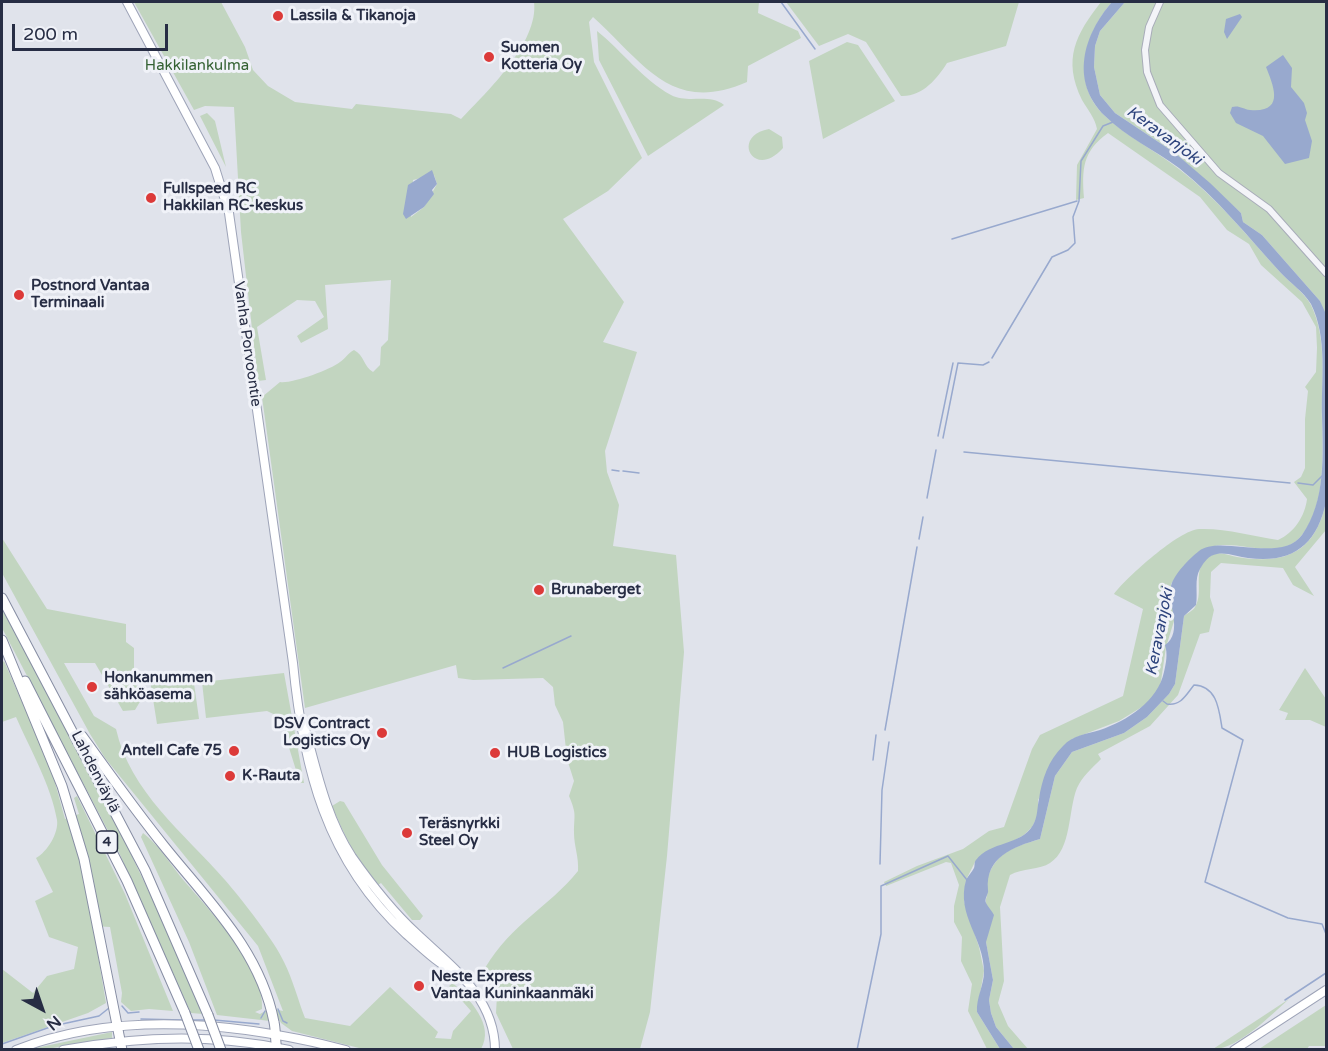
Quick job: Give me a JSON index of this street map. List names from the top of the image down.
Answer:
{
  "streets": {
    "highway": ["Lahdenväylä", "4"],
    "main road": ["Vanha Porvoontie"]
  },
  "water": ["Keravanjoki"],
  "parks": ["Hakkilankulma"],
  "places": [
    "Lassila & Tikanoja",
    "Suomen Kotteria Oy",
    "Fullspeed RC Hakkilan RC-keskus",
    "Postnord Vantaa Terminaali",
    "Brunaberget",
    "Honkanummen sähköasema",
    "DSV Contract Logistics Oy",
    "Antell Cafe 75",
    "HUB Logistics",
    "K-Rauta",
    "Teräsnyrkki Steel Oy",
    "Neste Express Vantaa Kuninkaanmäki"
  ],
  "scale_bar": "200 m",
  "north": "bottom right"
}
